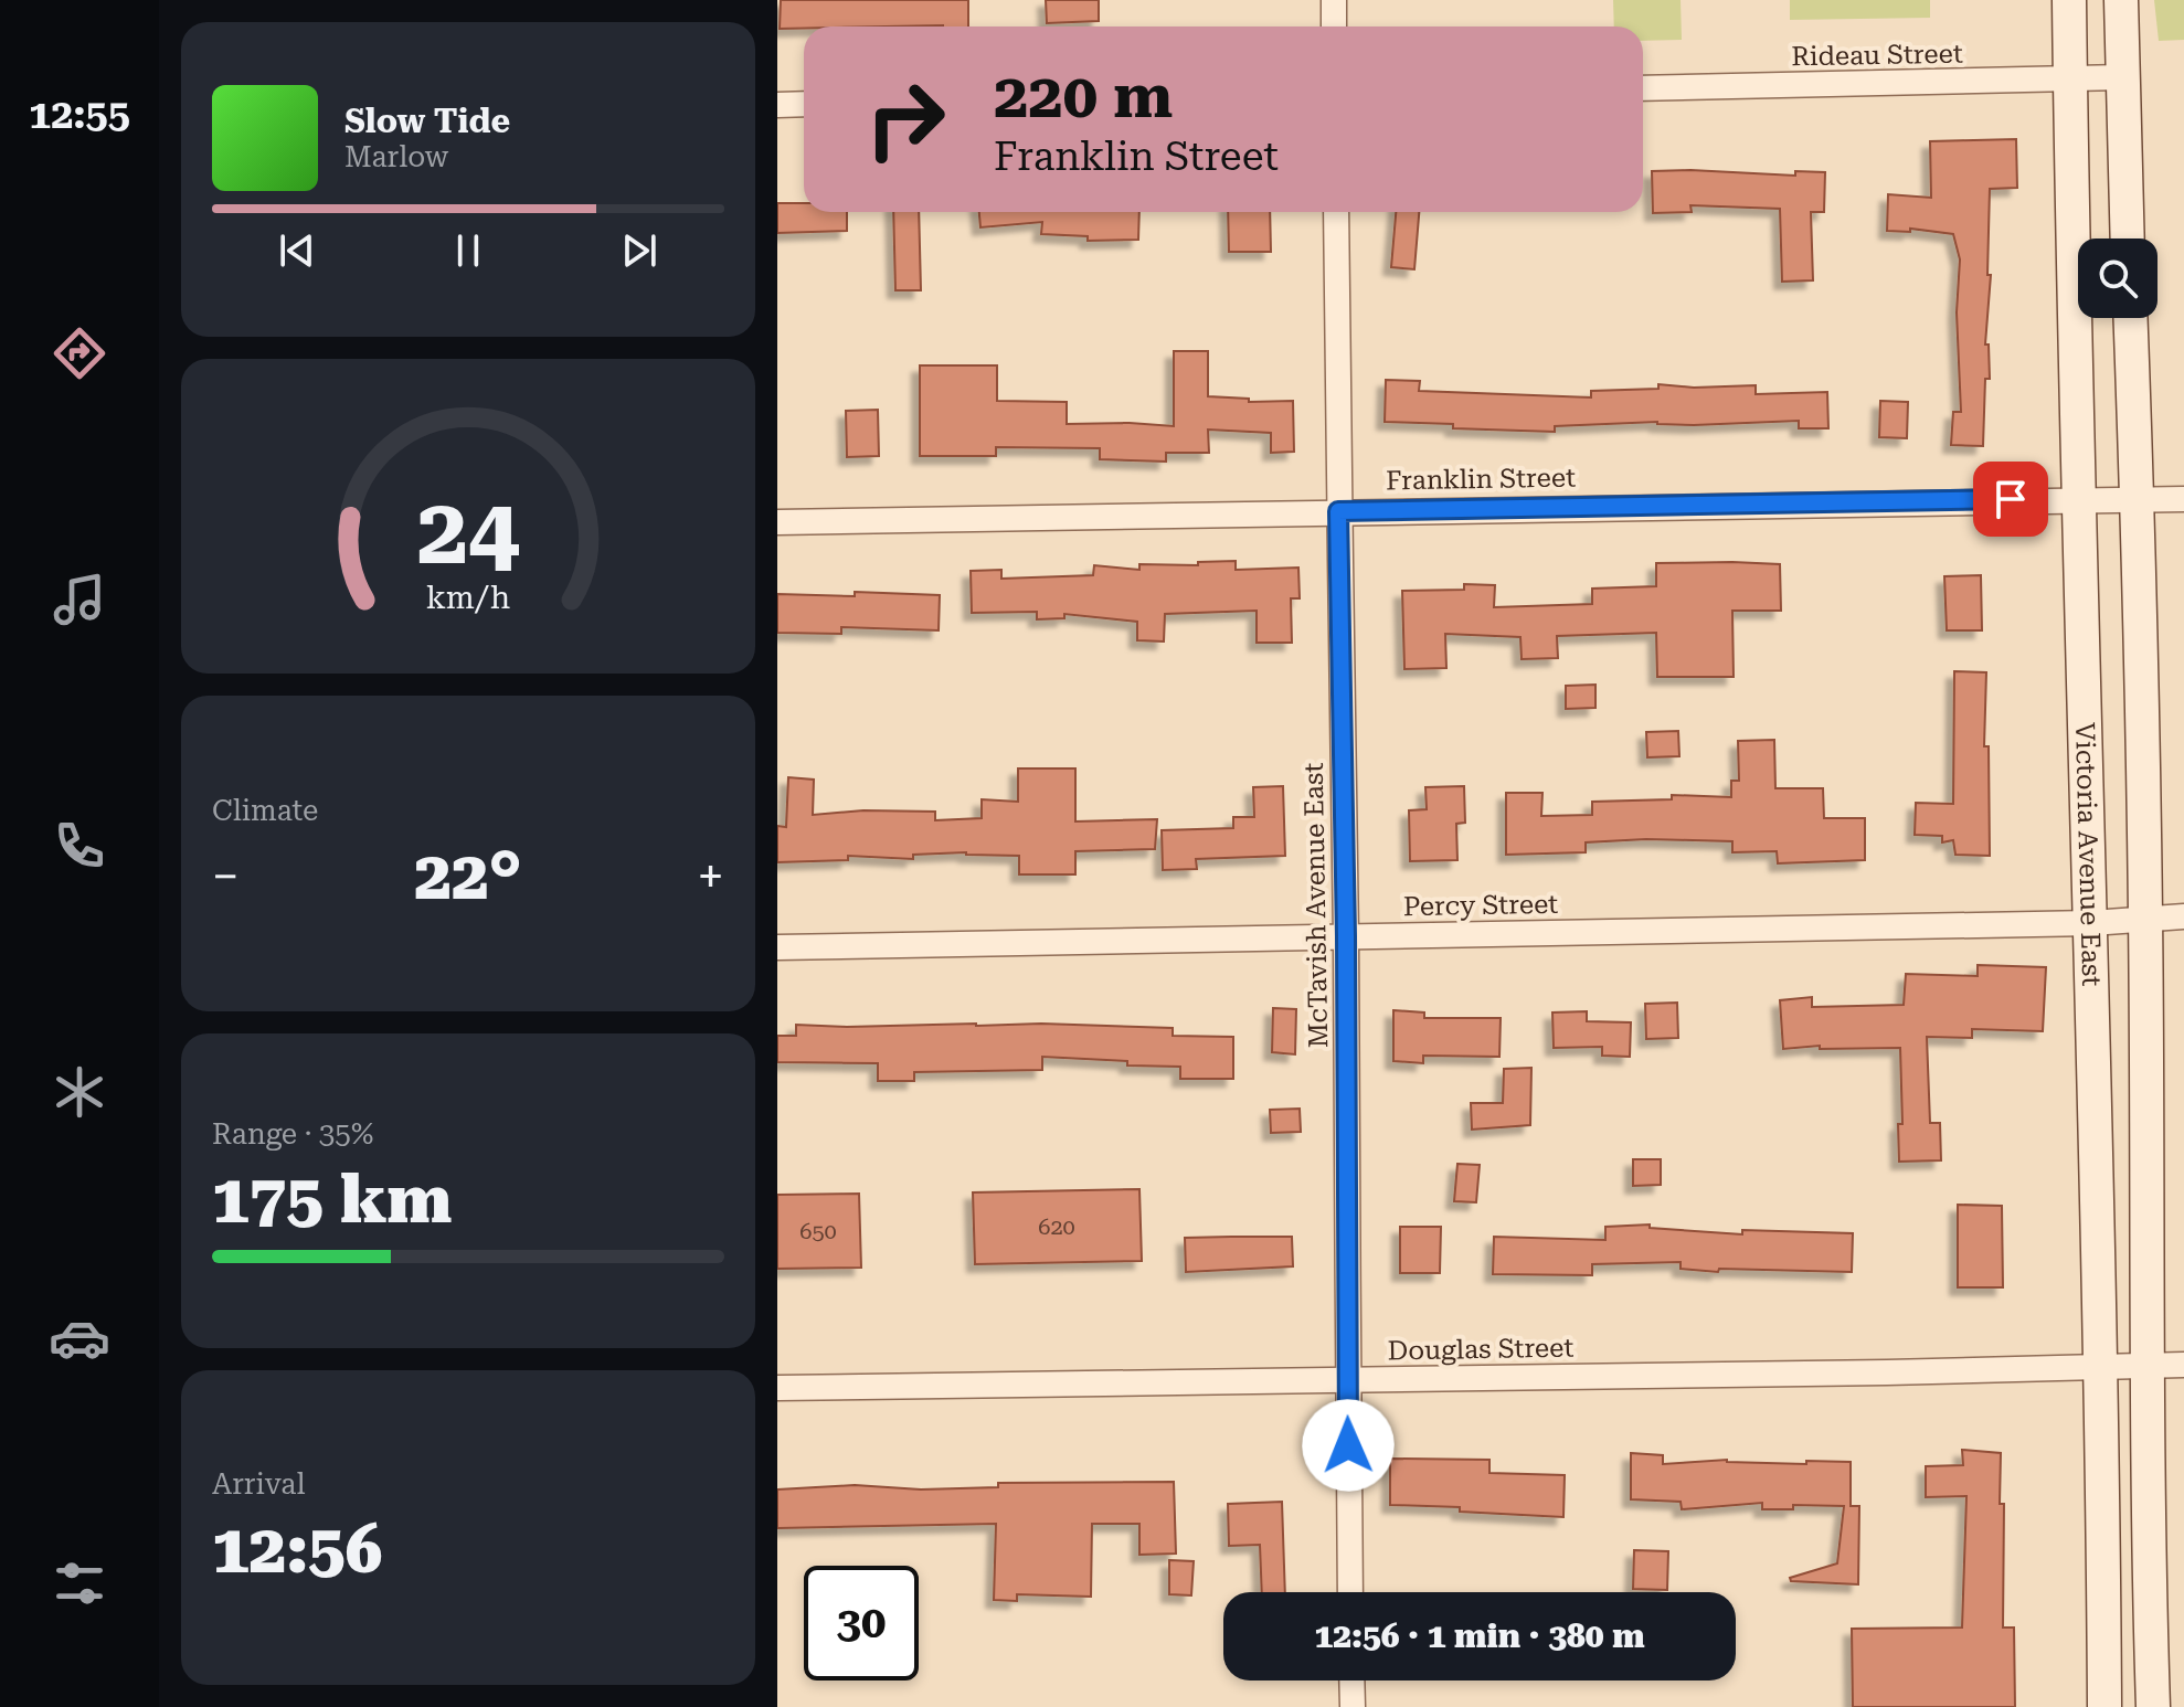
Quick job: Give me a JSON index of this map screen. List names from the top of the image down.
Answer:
{
  "streets": {
    "main road": ["Victoria Avenue East"],
    "street": [
      "Rideau Street",
      "Franklin Street",
      "McTavish Avenue East",
      "Percy Street",
      "Douglas Street"
    ]
  },
  "crossings": [
    ["Rideau Street", "Victoria Avenue East"],
    ["Franklin Street", "Victoria Avenue East"],
    ["Franklin Street", "McTavish Avenue East"],
    ["Victoria Avenue East", "Percy Street"],
    ["Victoria Avenue East", "Douglas Street"],
    ["McTavish Avenue East", "Percy Street"],
    ["McTavish Avenue East", "Douglas Street"]
  ],
  "house_numbers": ["620", "650"],
  "page": {
    "tabs": "12:55",
    "turn": ["220 m", "Franklin Street"],
    "song": ["Slow Tide", "Marlow"],
    "tile": [
      "Climate",
      ["Range · 35%", "175 km"],
      ["Arrival", "12:56"]
    ],
    "heat": ["−", "22°", "+"],
    "limit": "30",
    "trip": "12:56 · 1 min · 380 m",
    "gauge": ["24", "km/h"]
  }
}
